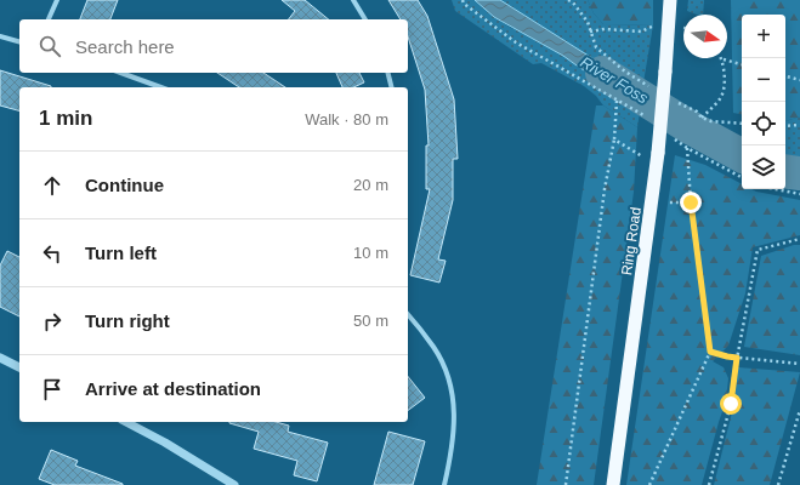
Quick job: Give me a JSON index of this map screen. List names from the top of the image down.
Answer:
{
  "streets": {
    "highway": ["Ring Road"]
  },
  "water": ["River Foss"],
  "north": "right",
  "page": {
    "map_buttons": ["+", "−"],
    "search": "Search here",
    "heading": ["1 min", "Walk · 80 m"],
    "list": [
      ["Continue", "20 m"],
      ["Turn left", "10 m"],
      ["Turn right", "50 m"],
      "Arrive at destination"
    ]
  }
}
